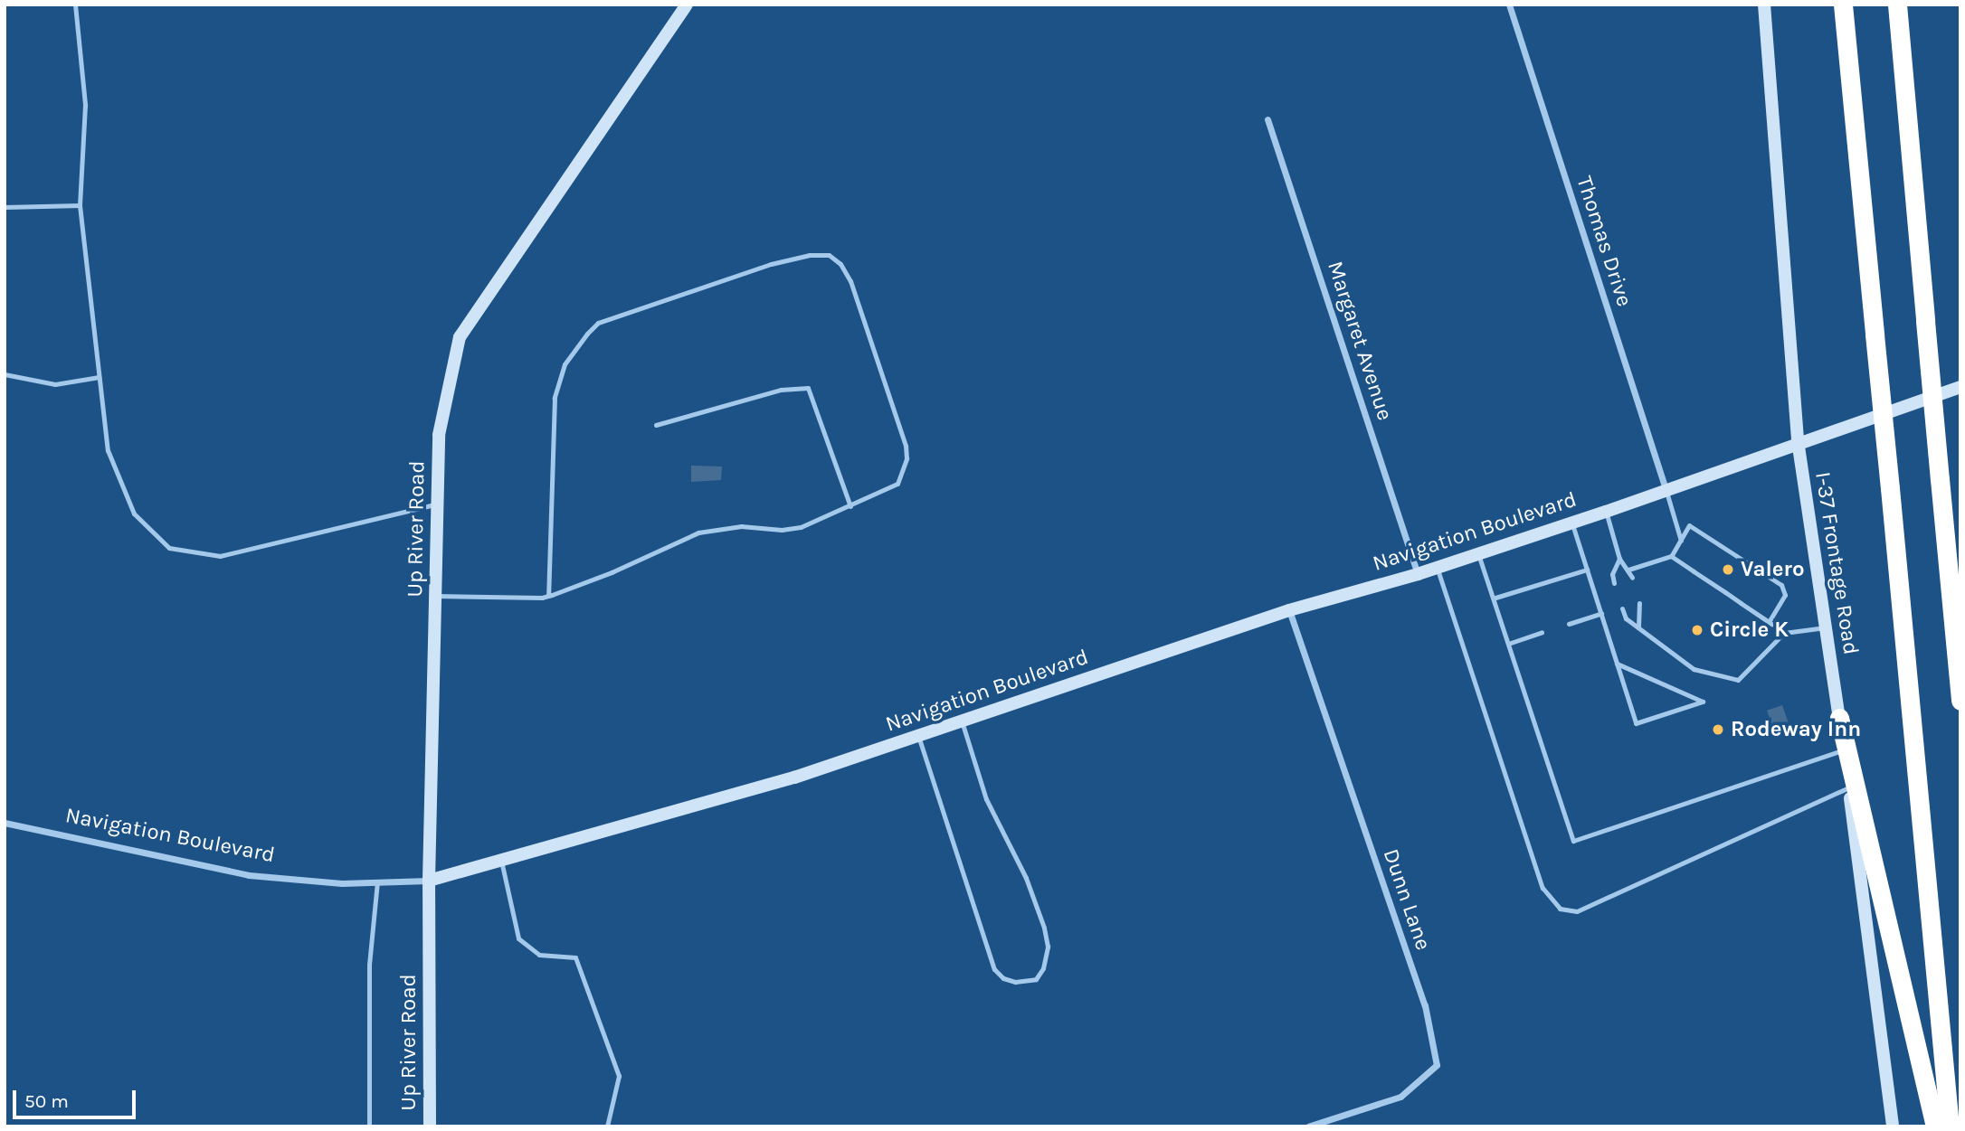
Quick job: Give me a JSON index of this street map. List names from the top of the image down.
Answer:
{
  "streets": {
    "street": [
      "Thomas Drive",
      "Margaret Avenue",
      "Up River Road",
      "Navigation Boulevard",
      "I-37 Frontage Road",
      "Dunn Lane"
    ]
  },
  "crossings": [
    ["Thomas Drive", "Navigation Boulevard"],
    ["Margaret Avenue", "Navigation Boulevard"],
    ["Up River Road", "Navigation Boulevard"],
    ["Navigation Boulevard", "I-37 Frontage Road"],
    ["Navigation Boulevard", "Dunn Lane"]
  ],
  "places": ["Valero", "Circle K", "Rodeway Inn"],
  "scale_bar": "50 m"
}
